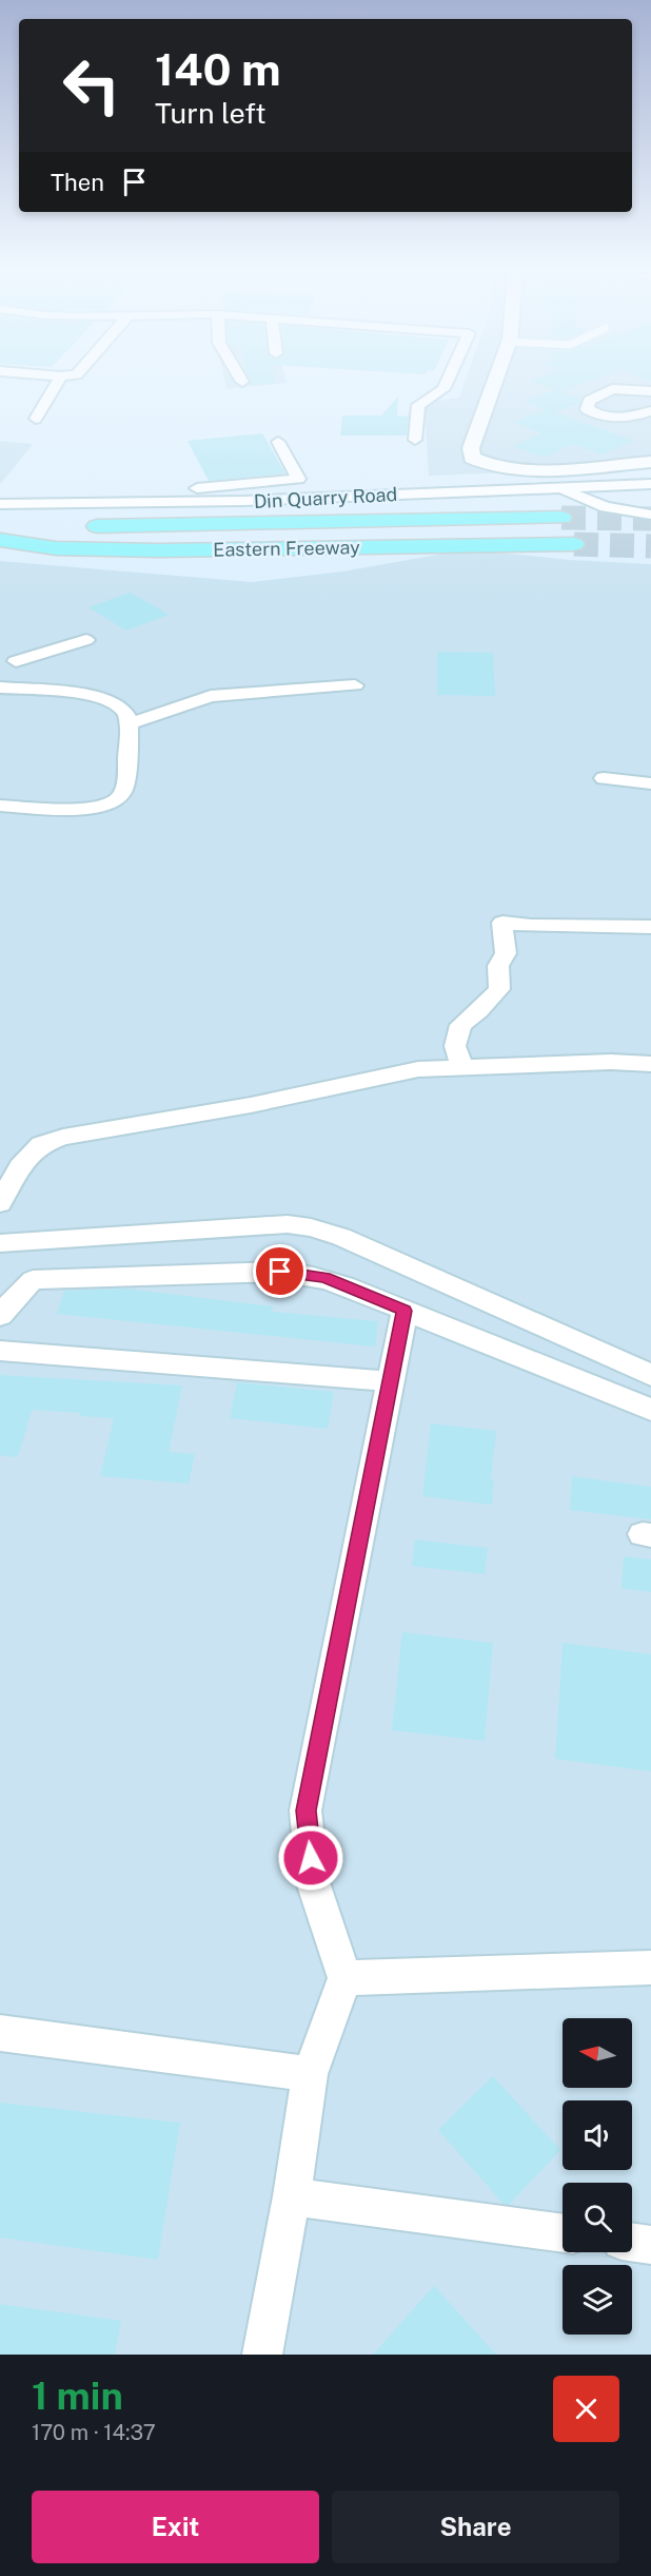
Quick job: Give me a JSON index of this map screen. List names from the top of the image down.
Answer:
{
  "streets": {
    "highway": ["Eastern Freeway"],
    "street": ["Din Quarry Road"]
  },
  "north": "left",
  "page": {
    "turn": ["140 m", "Turn left"],
    "then": "Then",
    "heading": ["1 min", "170 m · 14:37"],
    "buttons": ["Exit", "Share"]
  }
}
